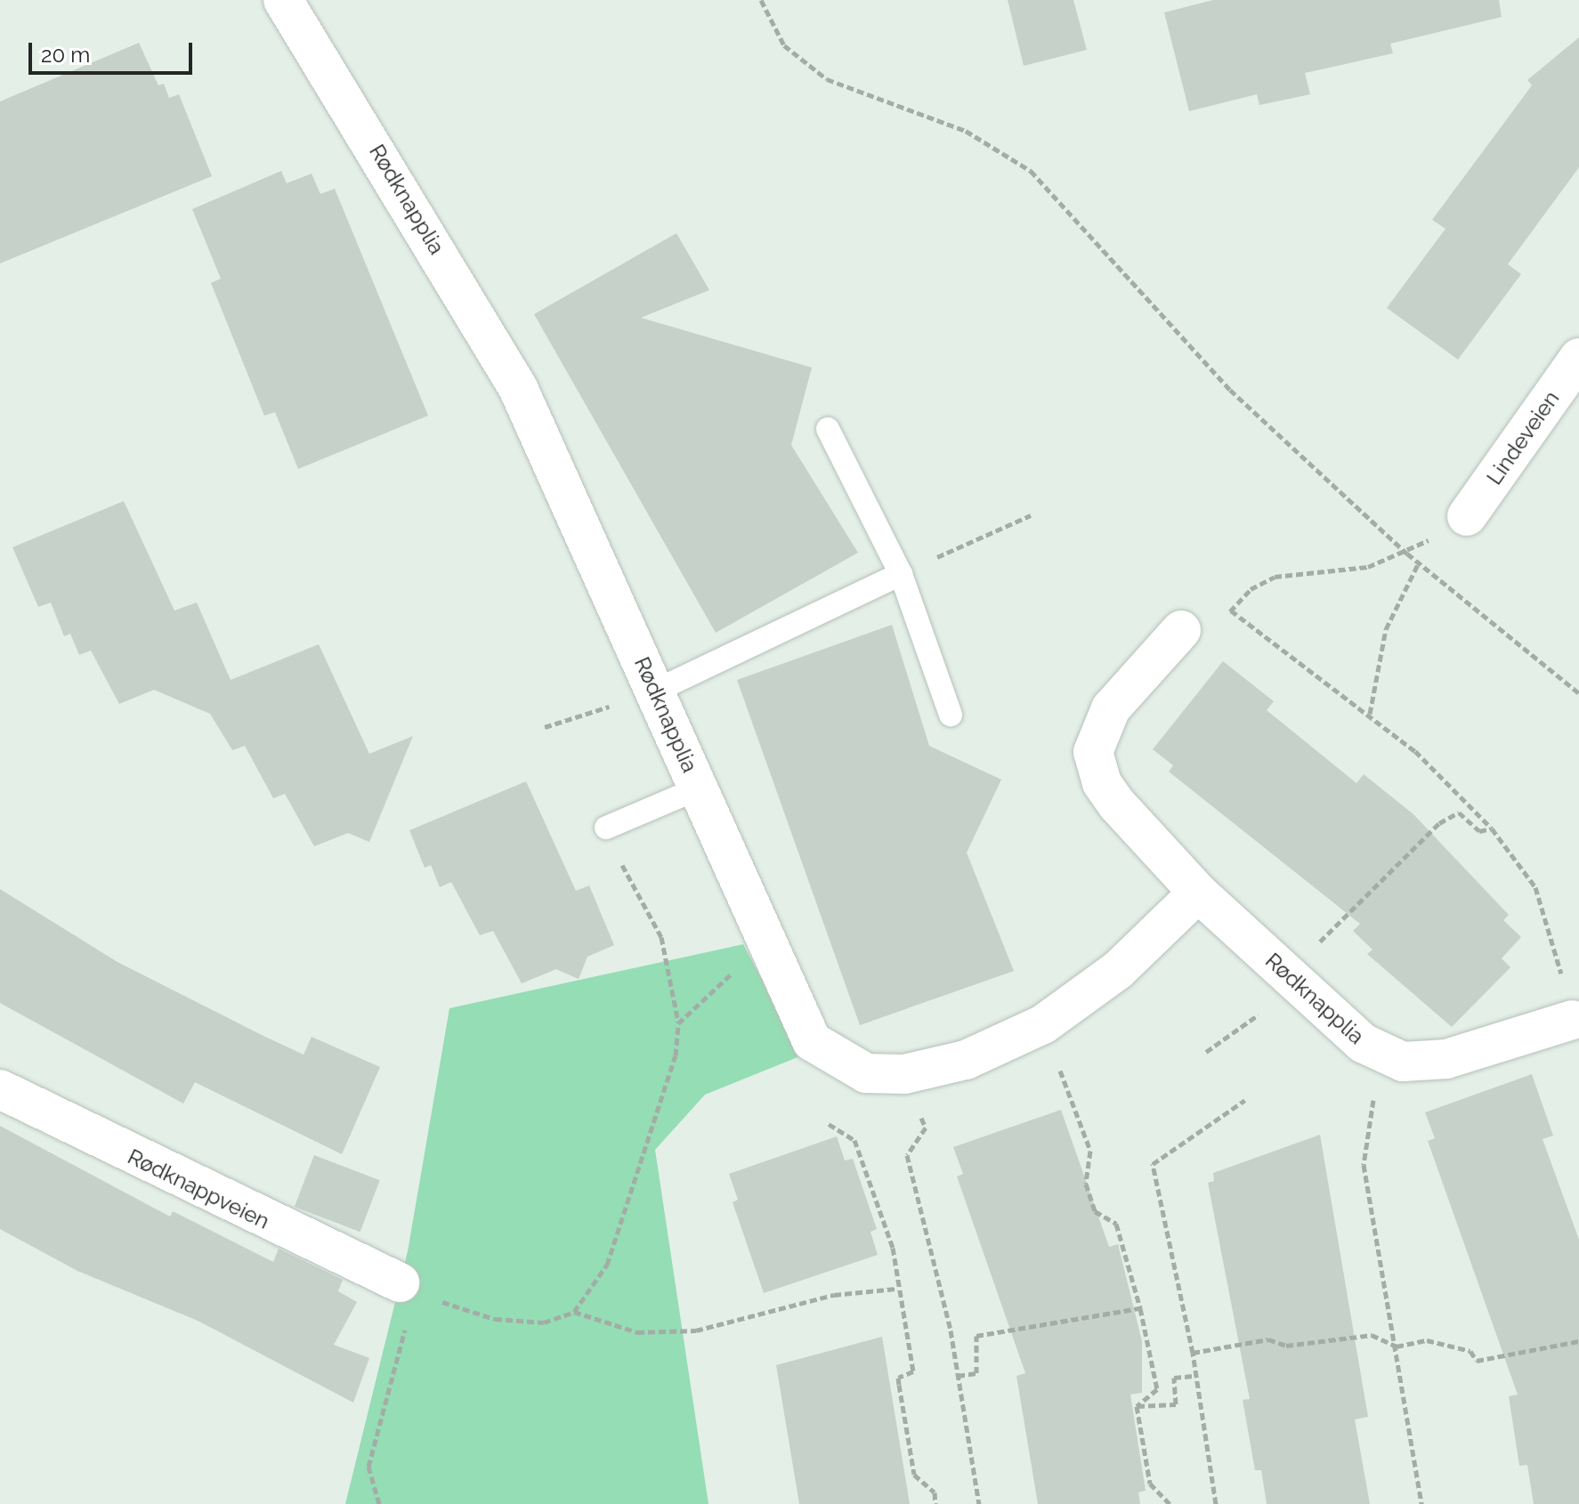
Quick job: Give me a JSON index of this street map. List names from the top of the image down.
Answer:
{
  "streets": {
    "street": ["Rødknapplia", "Lindeveien", "Rødknappveien"]
  },
  "scale_bar": "20 m"
}
